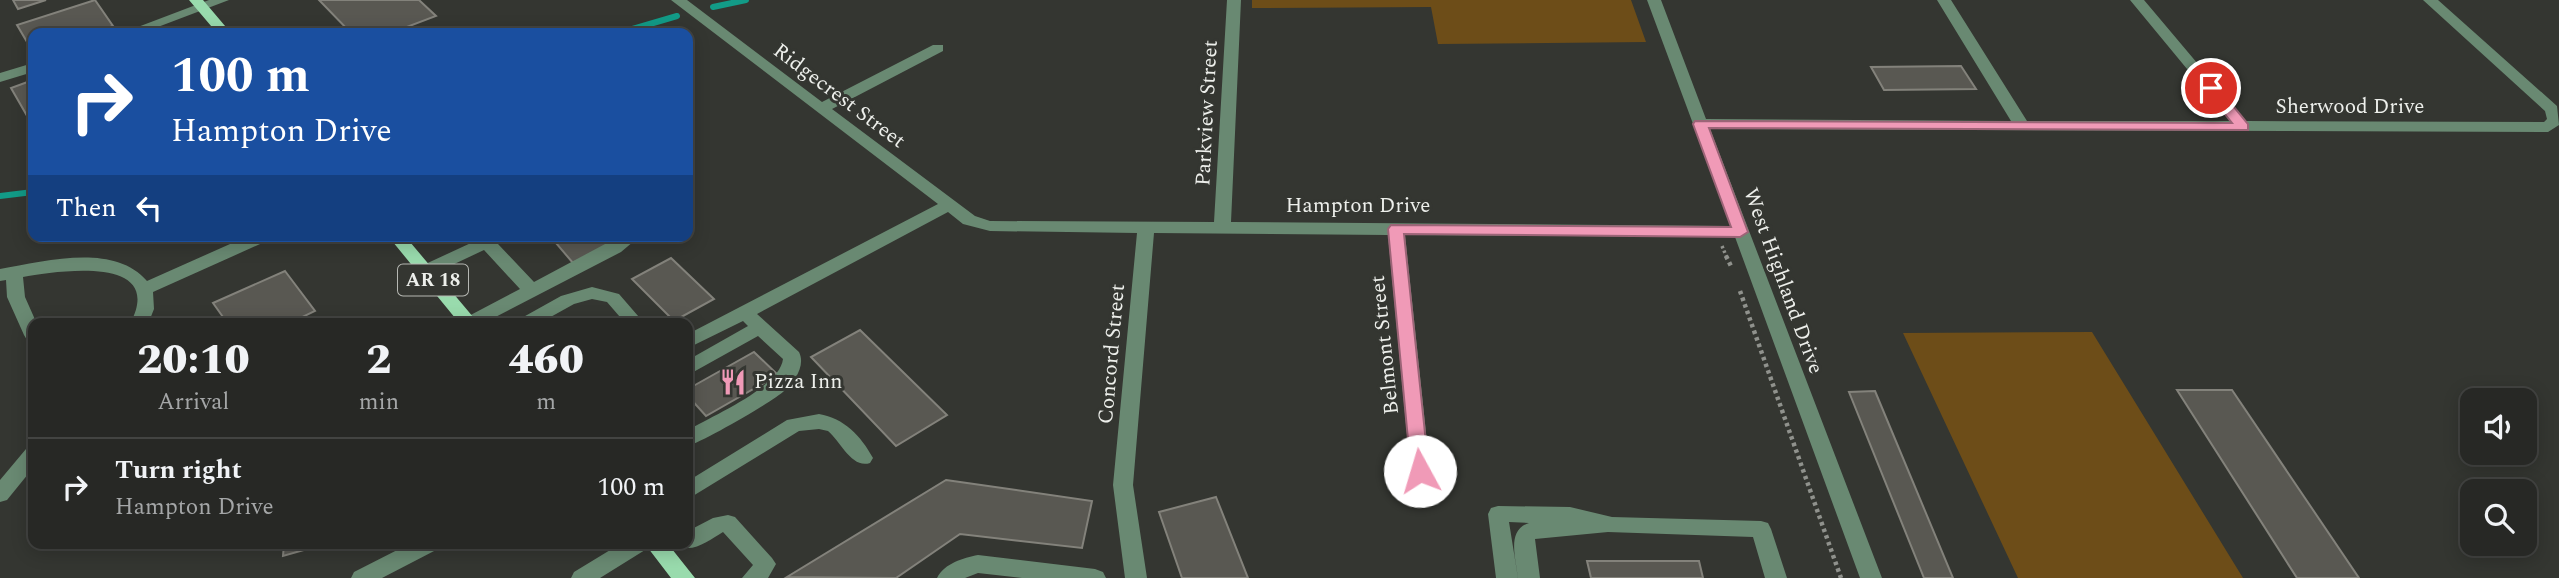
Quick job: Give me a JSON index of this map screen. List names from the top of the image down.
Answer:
{
  "streets": {
    "main road": ["AR 18"],
    "street": [
      "Ridgecrest Street",
      "Sherwood Drive",
      "Parkview Street",
      "Hampton Drive",
      "West Highland Drive",
      "Belmont Street",
      "Concord Street"
    ]
  },
  "crossings": [
    ["Ridgecrest Street", "Hampton Drive"],
    ["Sherwood Drive", "West Highland Drive"],
    ["Parkview Street", "Hampton Drive"],
    ["Hampton Drive", "West Highland Drive"],
    ["Hampton Drive", "Belmont Street"],
    ["Hampton Drive", "Concord Street"]
  ],
  "places": {
    "restaurant": ["Pizza Inn"]
  },
  "page": {
    "turn": ["100 m", "Hampton Drive"],
    "then": "Then",
    "eta": [
      "20:10",
      "Arrival",
      "2",
      "min",
      "460",
      "m"
    ],
    "list": [
      {
        "name": "Turn right",
        "note": "Hampton Drive",
        "value": "100 m"
      }
    ]
  }
}
